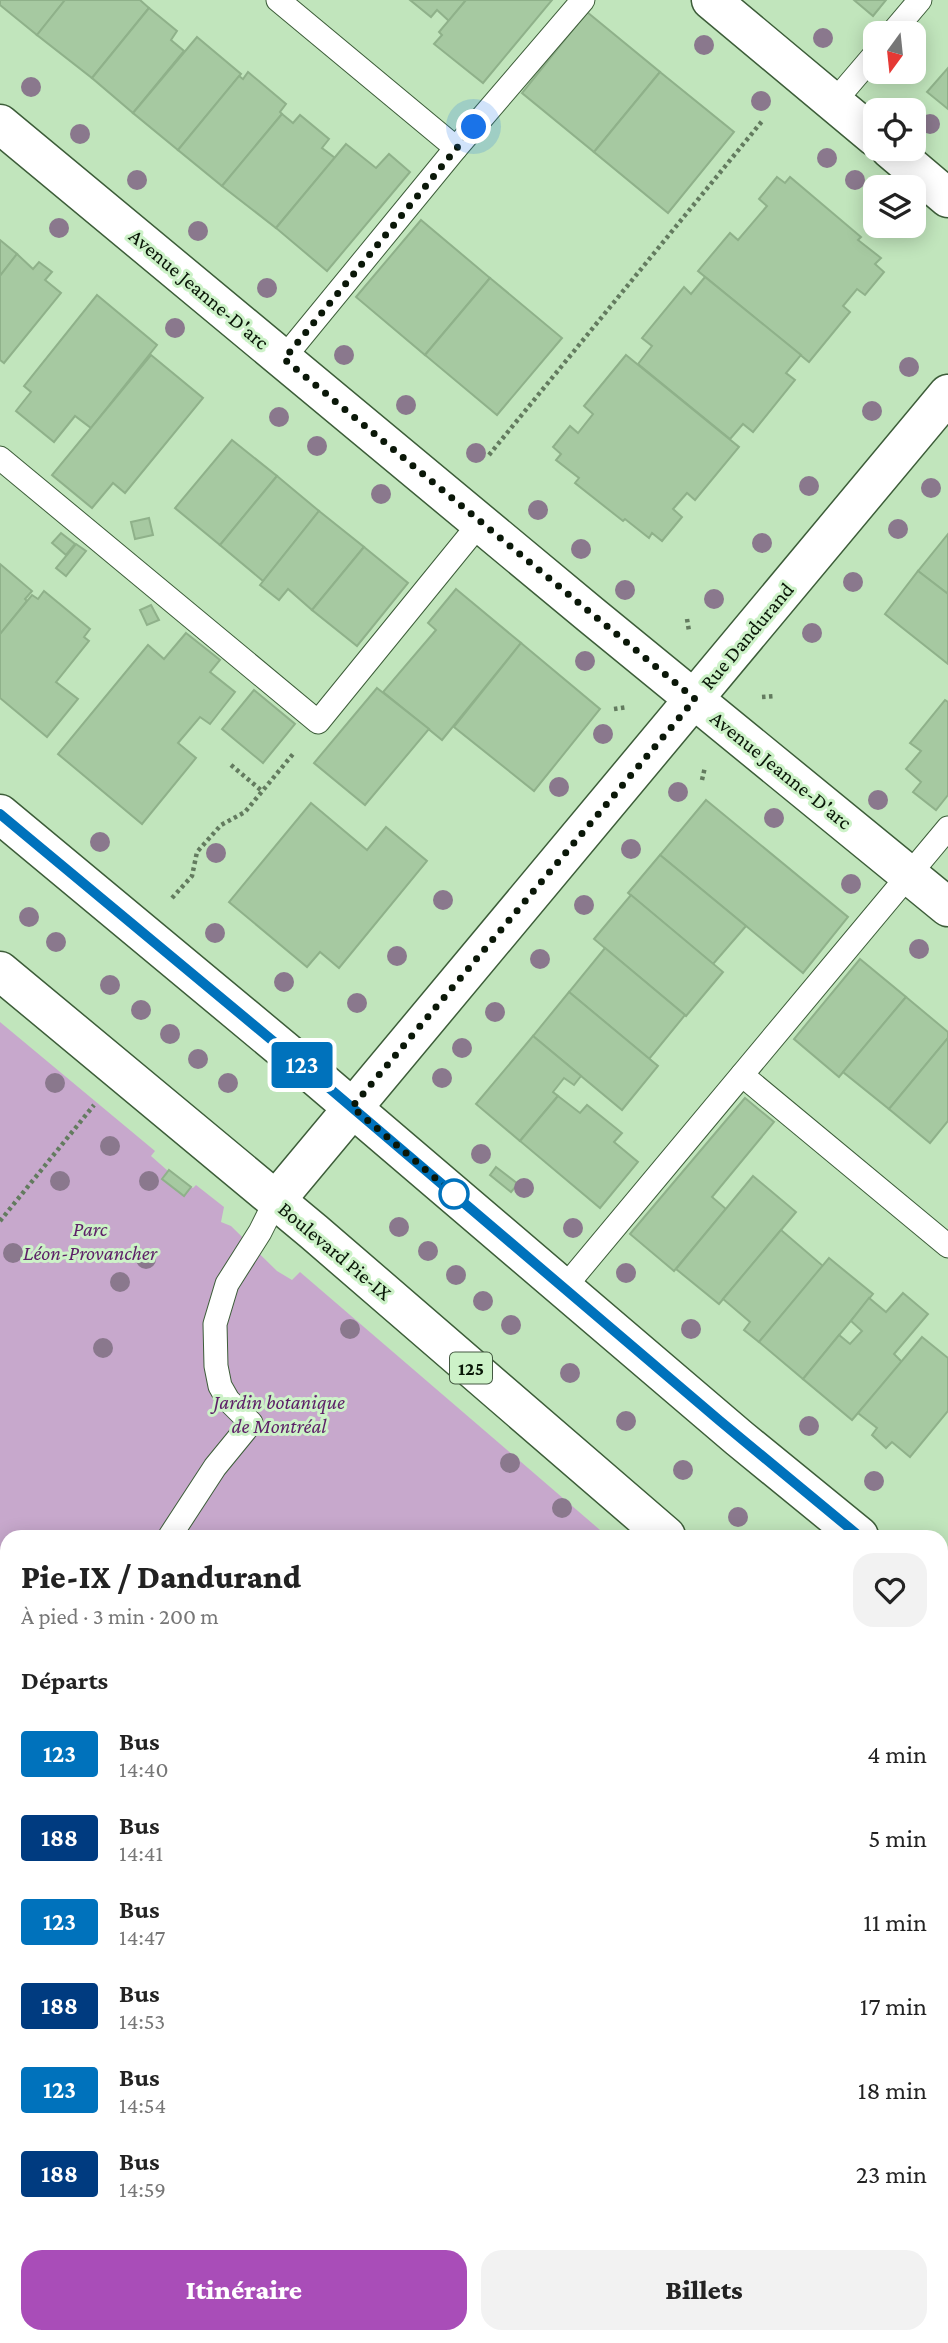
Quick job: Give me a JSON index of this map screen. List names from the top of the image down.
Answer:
{
  "streets": {
    "street": [
      "Avenue Jeanne-D'arc",
      "Rue Dandurand",
      "Boulevard Pie-IX",
      "125"
    ]
  },
  "crossings": [
    ["Avenue Jeanne-D'arc", "Rue Dandurand"],
    ["Rue Dandurand", "Boulevard Pie-IX"]
  ],
  "parks": ["Parc Léon-Provancher", "Jardin botanique de Montréal"],
  "lines": ["bus line 123"],
  "north": "bottom",
  "page": {
    "on_map": "123",
    "heading": [
      ["Pie-IX / Dandurand", "À pied · 3 min · 200 m"],
      "Départs"
    ],
    "list": [
      {
        "mark": "123",
        "name": "Bus",
        "note": "14:40",
        "value": "4 min"
      },
      {
        "mark": "188",
        "name": "Bus",
        "note": "14:41",
        "value": "5 min"
      },
      {
        "mark": "123",
        "name": "Bus",
        "note": "14:47",
        "value": "11 min"
      },
      {
        "mark": "188",
        "name": "Bus",
        "note": "14:53",
        "value": "17 min"
      },
      {
        "mark": "123",
        "name": "Bus",
        "note": "14:54",
        "value": "18 min"
      },
      {
        "mark": "188",
        "name": "Bus",
        "note": "14:59",
        "value": "23 min"
      }
    ],
    "buttons": ["Itinéraire", "Billets"]
  }
}
